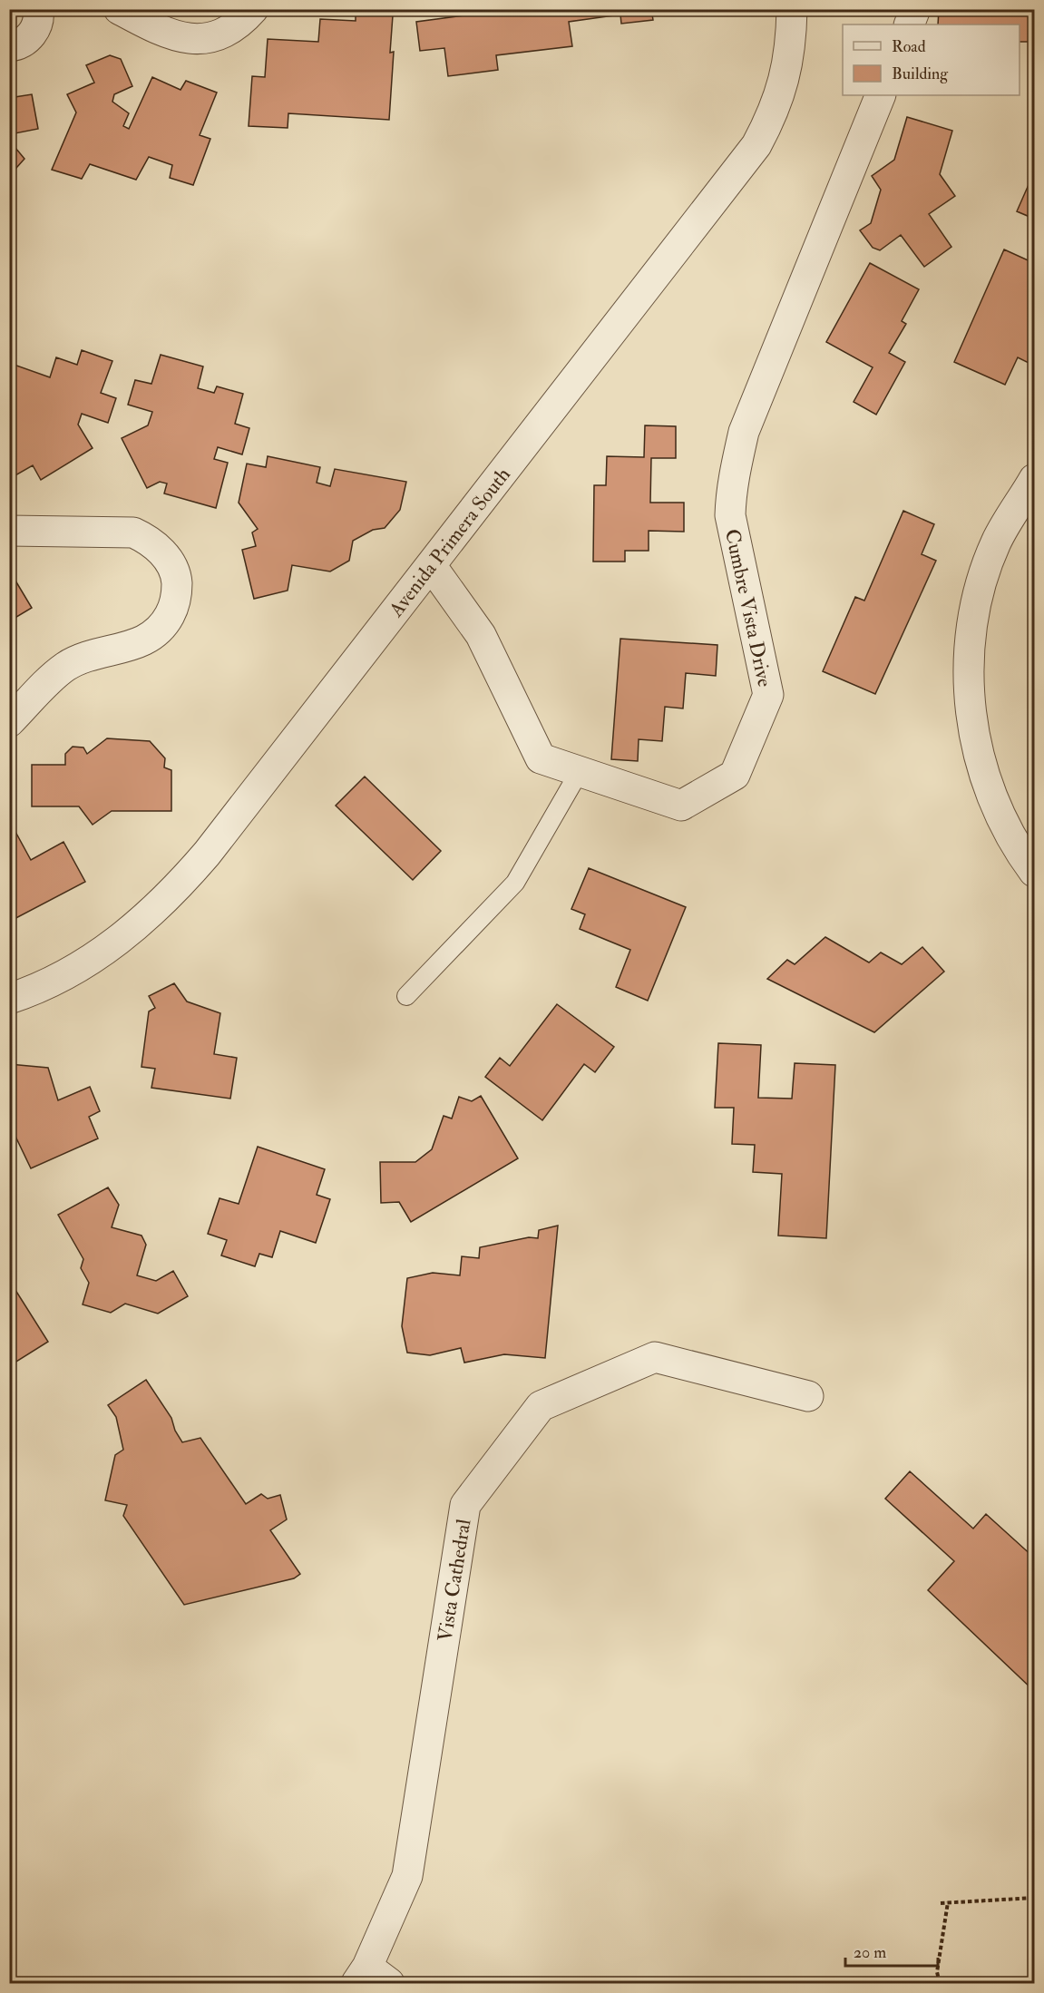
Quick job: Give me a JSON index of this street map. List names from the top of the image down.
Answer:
{
  "streets": {
    "street": ["Avenida Primera South", "Cumbre Vista Drive", "Vista Cathedral"]
  },
  "crossings": [
    ["Avenida Primera South", "Cumbre Vista Drive"]
  ],
  "legend": ["Road", "Building"],
  "scale_bar": "20 m"
}
